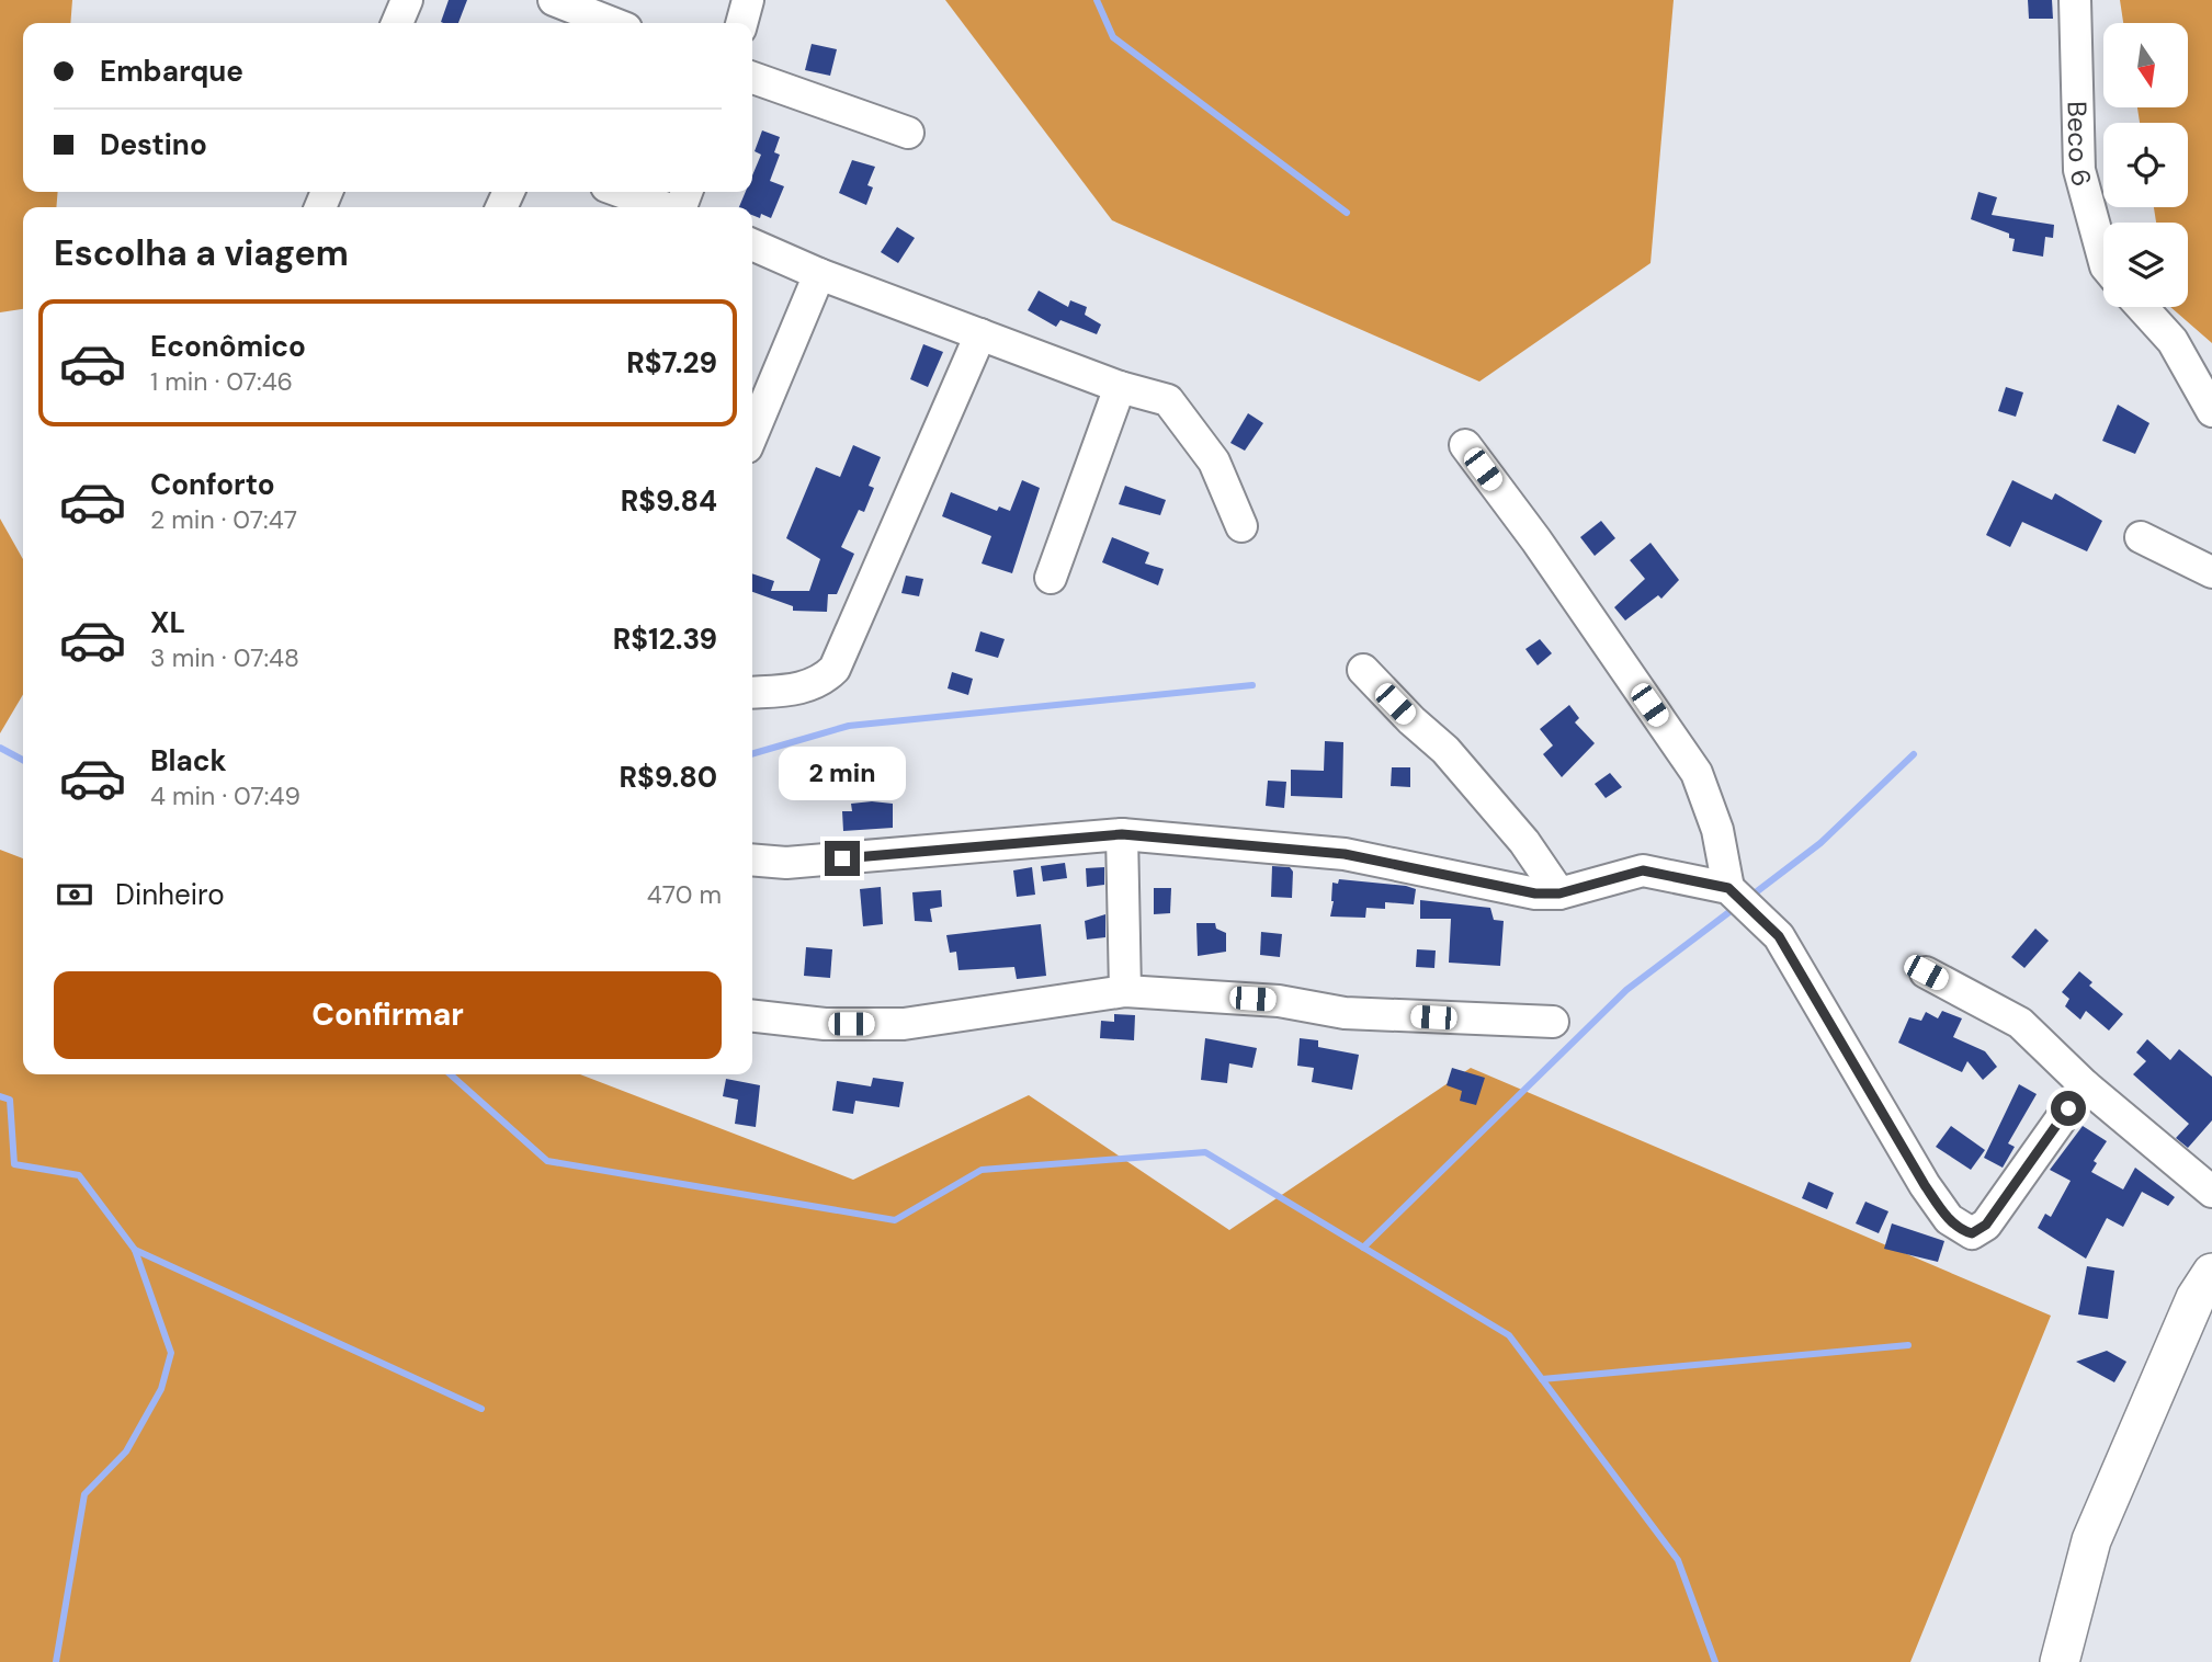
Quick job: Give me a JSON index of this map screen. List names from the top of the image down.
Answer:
{
  "streets": {
    "street": ["Beco 6"]
  },
  "north": "bottom",
  "page": {
    "banner": ["Embarque", "Destino"],
    "heading": "Escolha a viagem",
    "list": [
      {
        "name": "Econômico",
        "note": "1 min · 07:46",
        "value": "R$7.29"
      },
      {
        "name": "Conforto",
        "note": "2 min · 07:47",
        "value": "R$9.84"
      },
      {
        "name": "XL",
        "note": "3 min · 07:48",
        "value": "R$12.39"
      },
      {
        "name": "Black",
        "note": "4 min · 07:49",
        "value": "R$9.80"
      }
    ],
    "bubble": "2 min",
    "pay": ["Dinheiro", "470 m"],
    "buttons": "Confirmar"
  }
}
